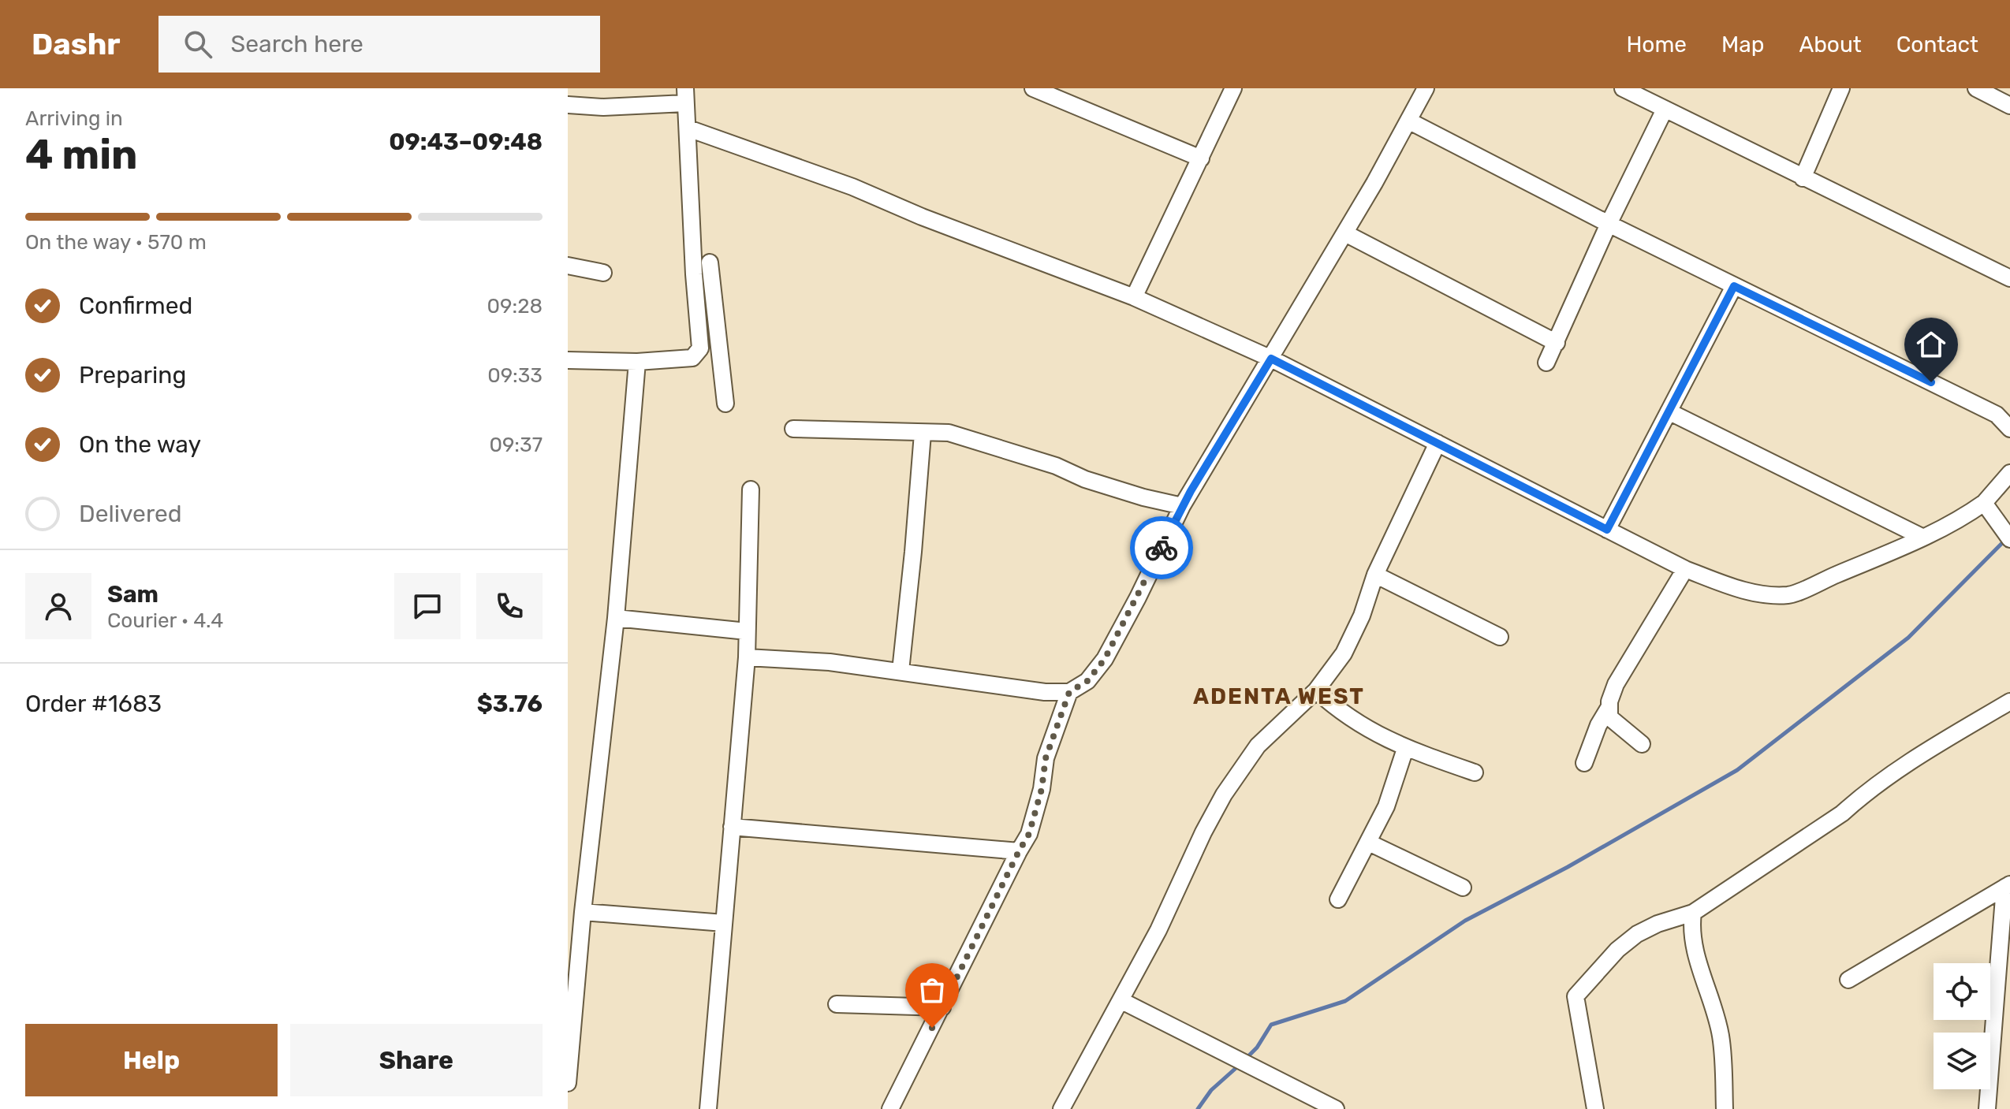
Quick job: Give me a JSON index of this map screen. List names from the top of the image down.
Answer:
{
  "districts": ["ADENTA WEST"],
  "page": {
    "header": "Dashr",
    "search": "Search here",
    "nav": [
      "Home",
      "Map",
      "About",
      "Contact"
    ],
    "heading": ["4 min", "Arriving in", "09:43–09:48"],
    "panel": [
      "Sam",
      "Courier · 4.4",
      "Order #1683",
      "$3.76"
    ],
    "bar": "On the way · 570 m",
    "list": [
      ["Confirmed", "09:28"],
      ["Preparing", "09:33"],
      ["On the way", "09:37"],
      "Delivered"
    ],
    "buttons": ["Help", "Share"]
  }
}
